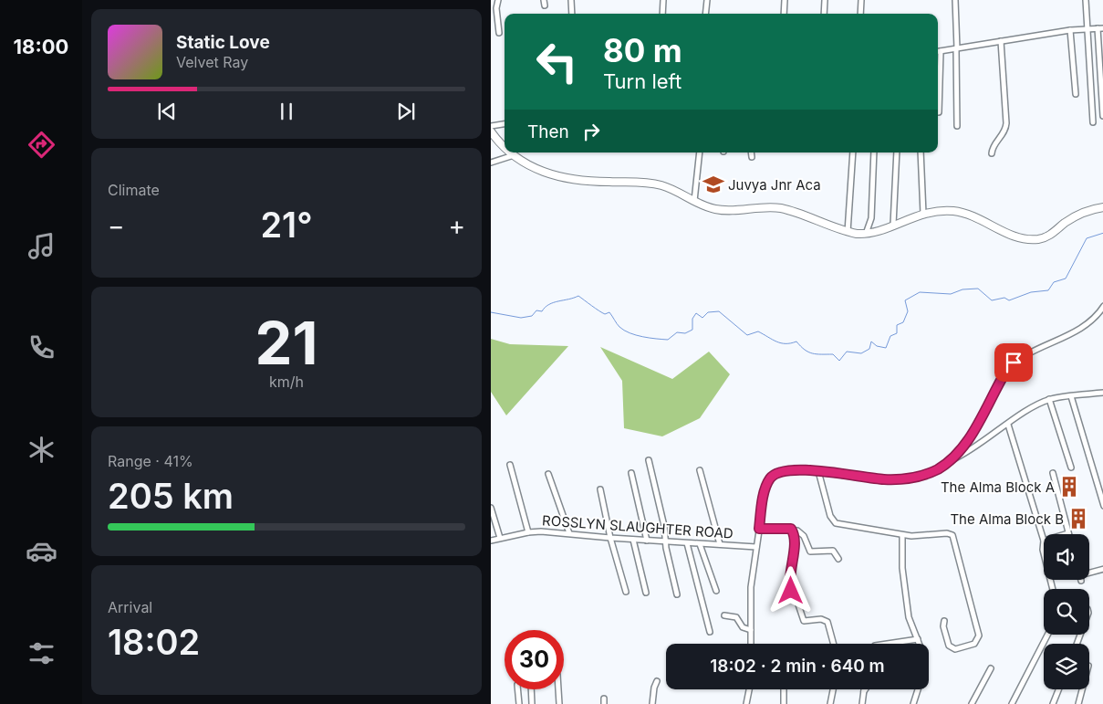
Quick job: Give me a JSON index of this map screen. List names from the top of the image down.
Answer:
{
  "streets": {
    "street": ["ROSSLYN SLAUGHTER ROAD"]
  },
  "places": {
    "school or university": ["Juvya Jnr Aca"],
    "building": ["The Alma Block A", "The Alma Block B"]
  },
  "page": {
    "tabs": "18:00",
    "turn": ["80 m", "Turn left"],
    "song": ["Static Love", "Velvet Ray"],
    "then": "Then",
    "tile": [
      "Climate",
      ["21", "km/h"],
      ["Range · 41%", "205 km"],
      ["Arrival", "18:02"]
    ],
    "heat": ["−", "21°", "+"],
    "limit": "30",
    "trip": "18:02 · 2 min · 640 m"
  }
}
